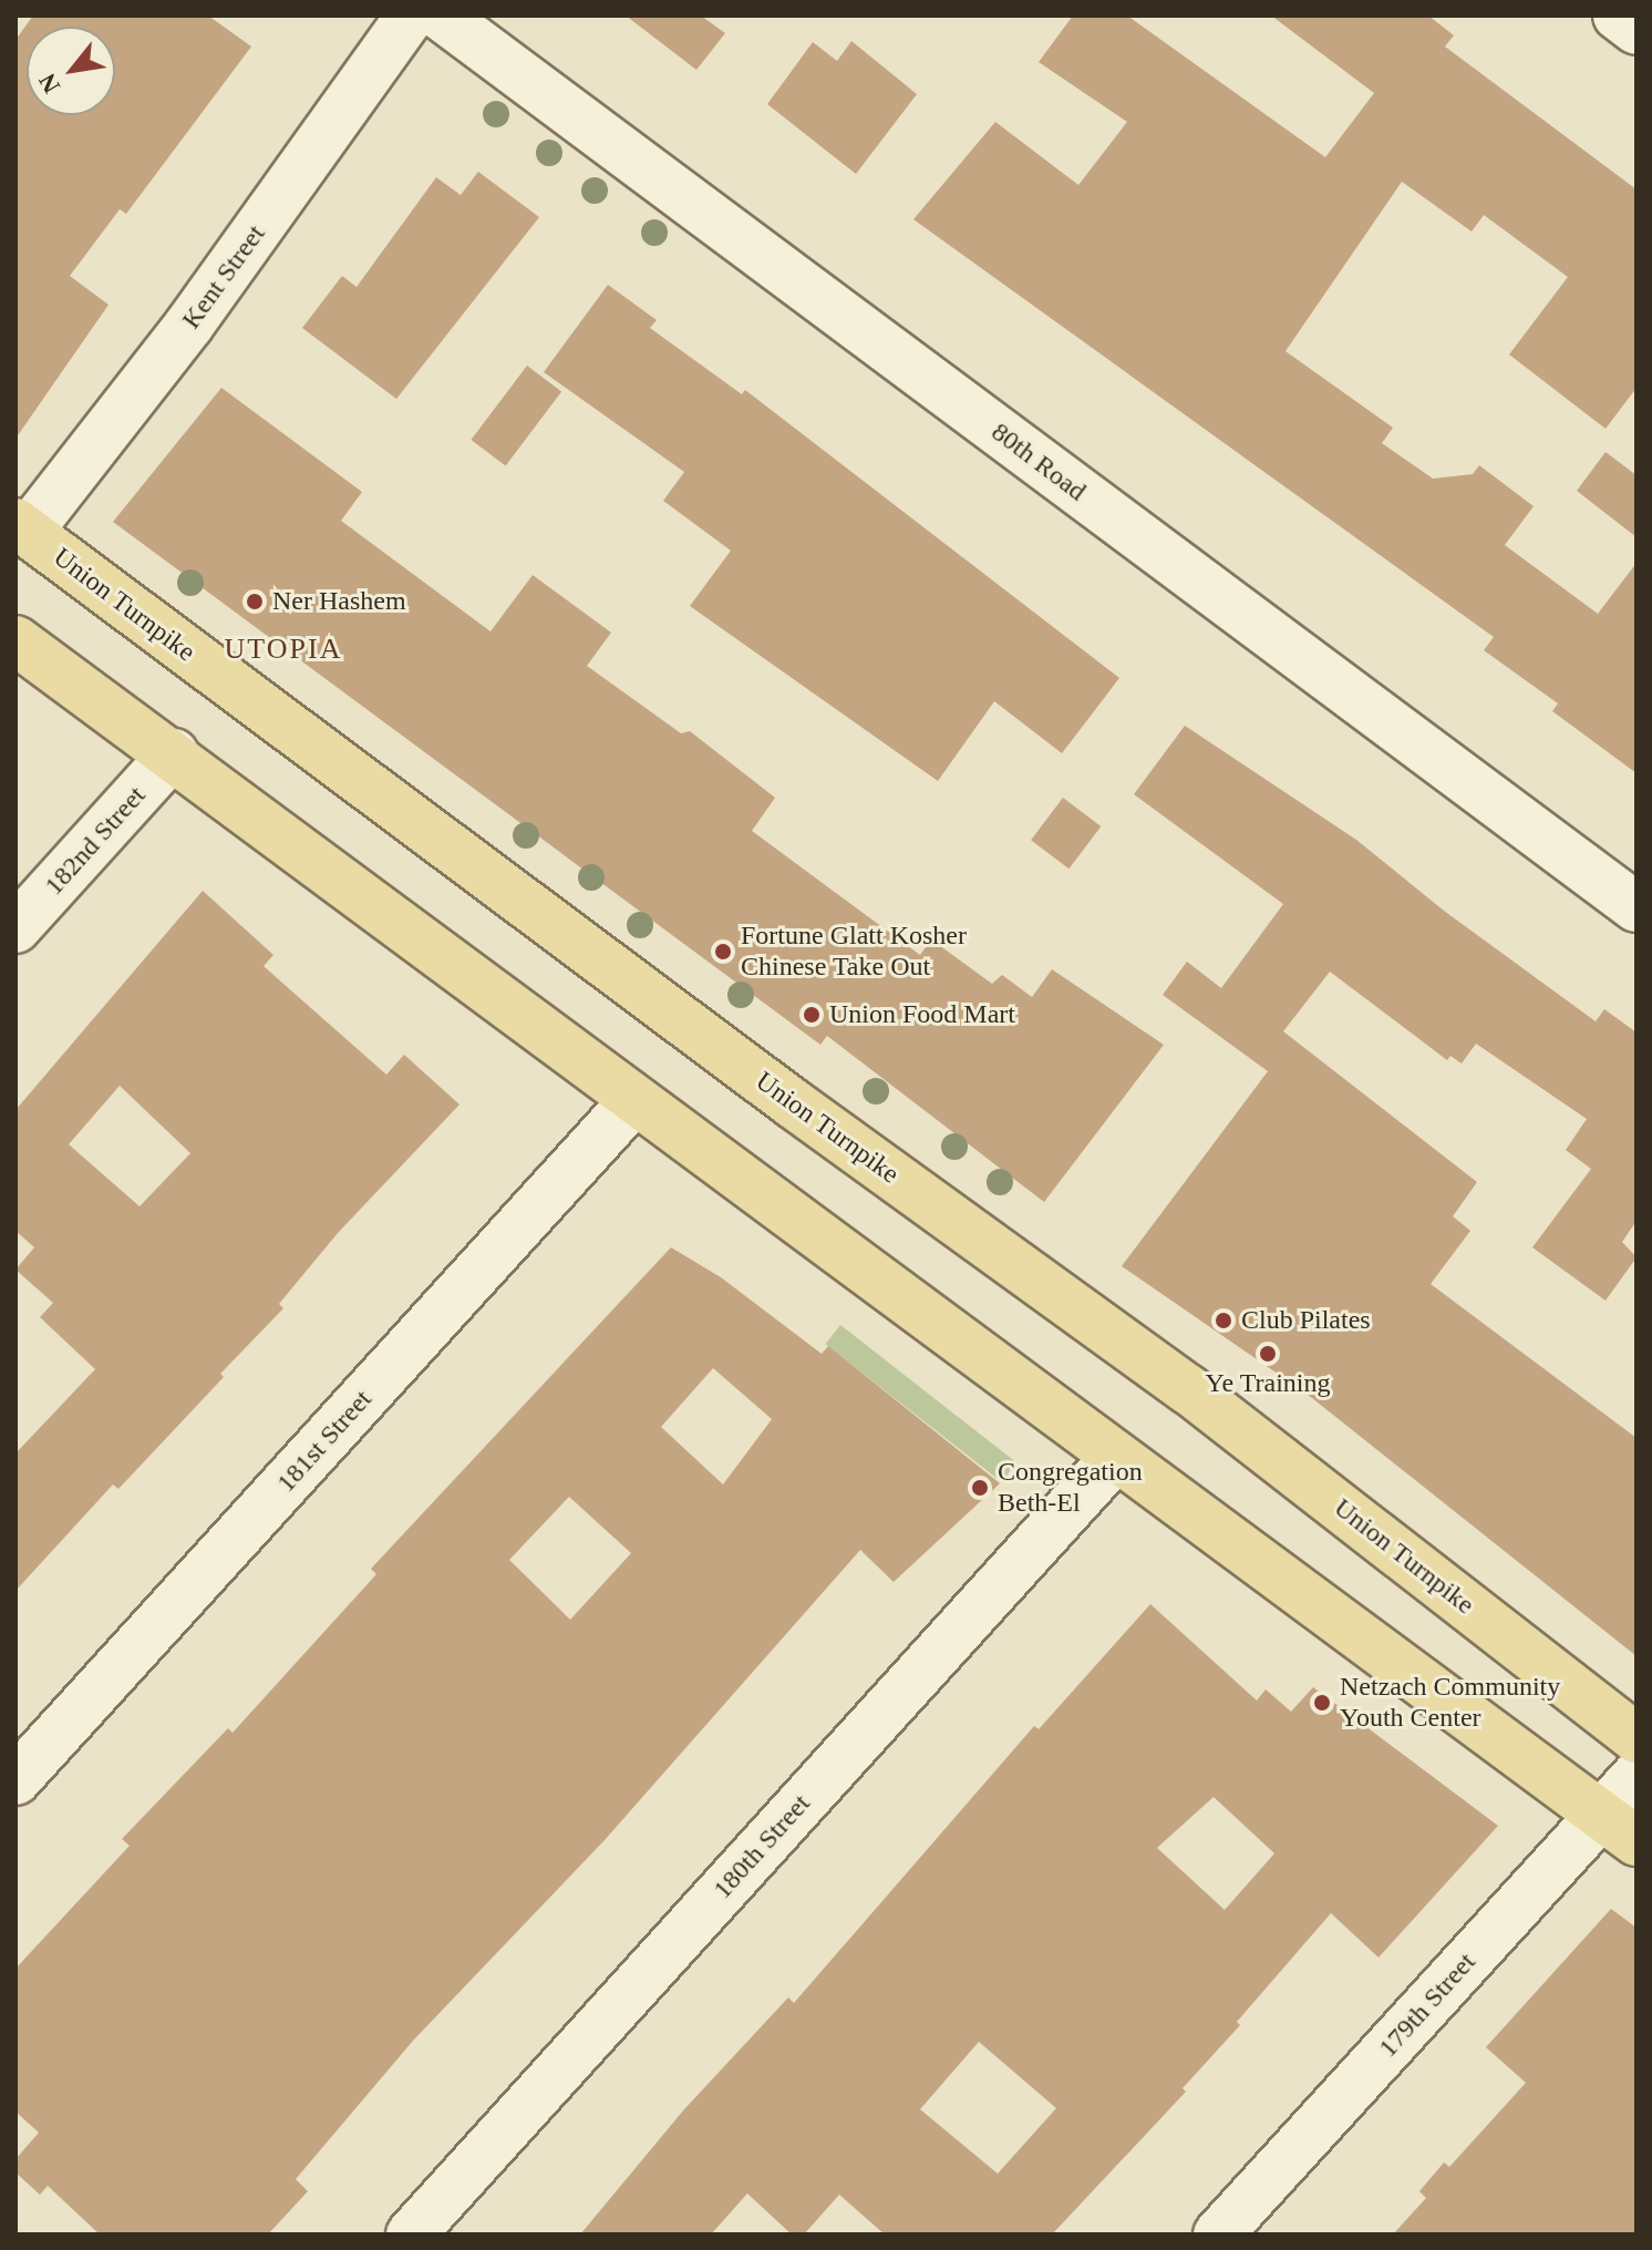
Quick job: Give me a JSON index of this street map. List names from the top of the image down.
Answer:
{
  "streets": {
    "main road": ["Union Turnpike"],
    "street": [
      "Kent Street",
      "80th Road",
      "182nd Street",
      "181st Street",
      "180th Street",
      "179th Street"
    ]
  },
  "crossings": [
    ["Kent Street", "Union Turnpike"]
  ],
  "districts": ["UTOPIA"],
  "places": [
    "Ner Hashem",
    "Fortune Glatt Kosher Chinese Take Out",
    "Union Food Mart",
    "Club Pilates",
    "Ye Training",
    "Congregation Beth-El",
    "Netzach Community Youth Center"
  ],
  "north": "bottom left"
}
